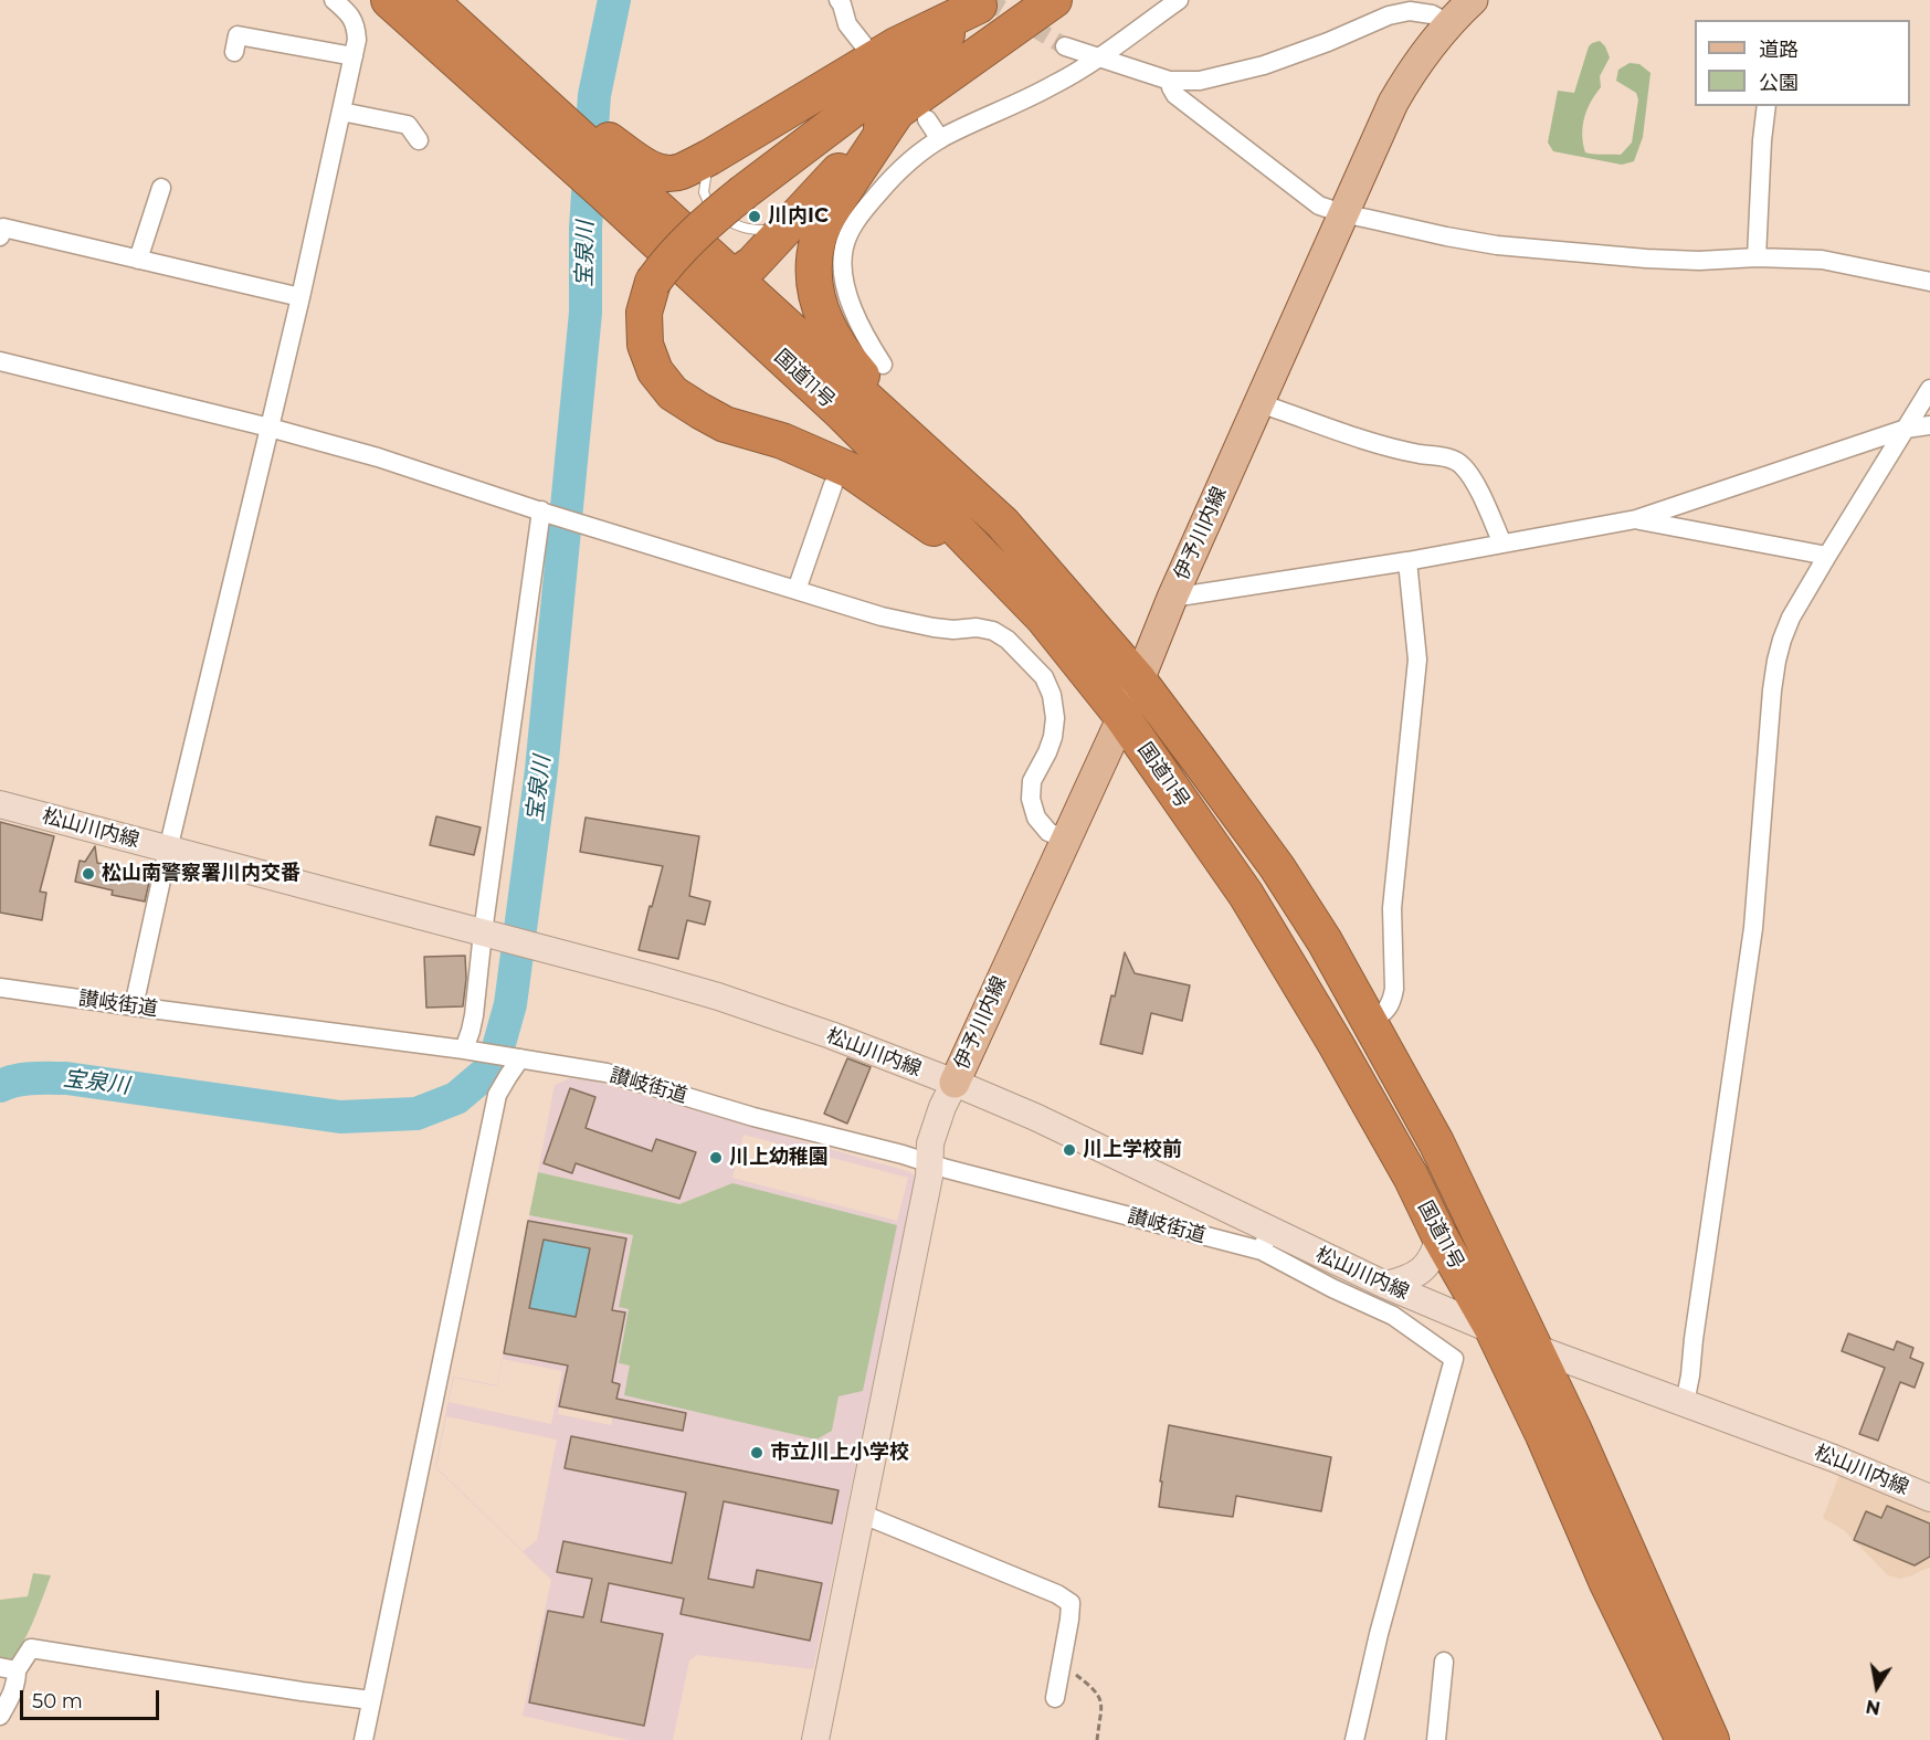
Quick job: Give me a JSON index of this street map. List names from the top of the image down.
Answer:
{
  "streets": {
    "highway": ["国道11号"],
    "main road": ["伊予川内線", "松山川内線"],
    "street": ["讃岐街道"]
  },
  "crossings": [
    ["国道11号", "伊予川内線"],
    ["国道11号", "松山川内線"],
    ["伊予川内線", "松山川内線"],
    ["松山川内線", "讃岐街道"]
  ],
  "water": ["宝泉川"],
  "places": [
    "川内IC",
    "松山南警察署川内交番",
    "川上学校前",
    "川上幼稚園",
    "市立川上小学校"
  ],
  "legend": ["道路", "公園"],
  "scale_bar": "50 m",
  "north": "bottom"
}
